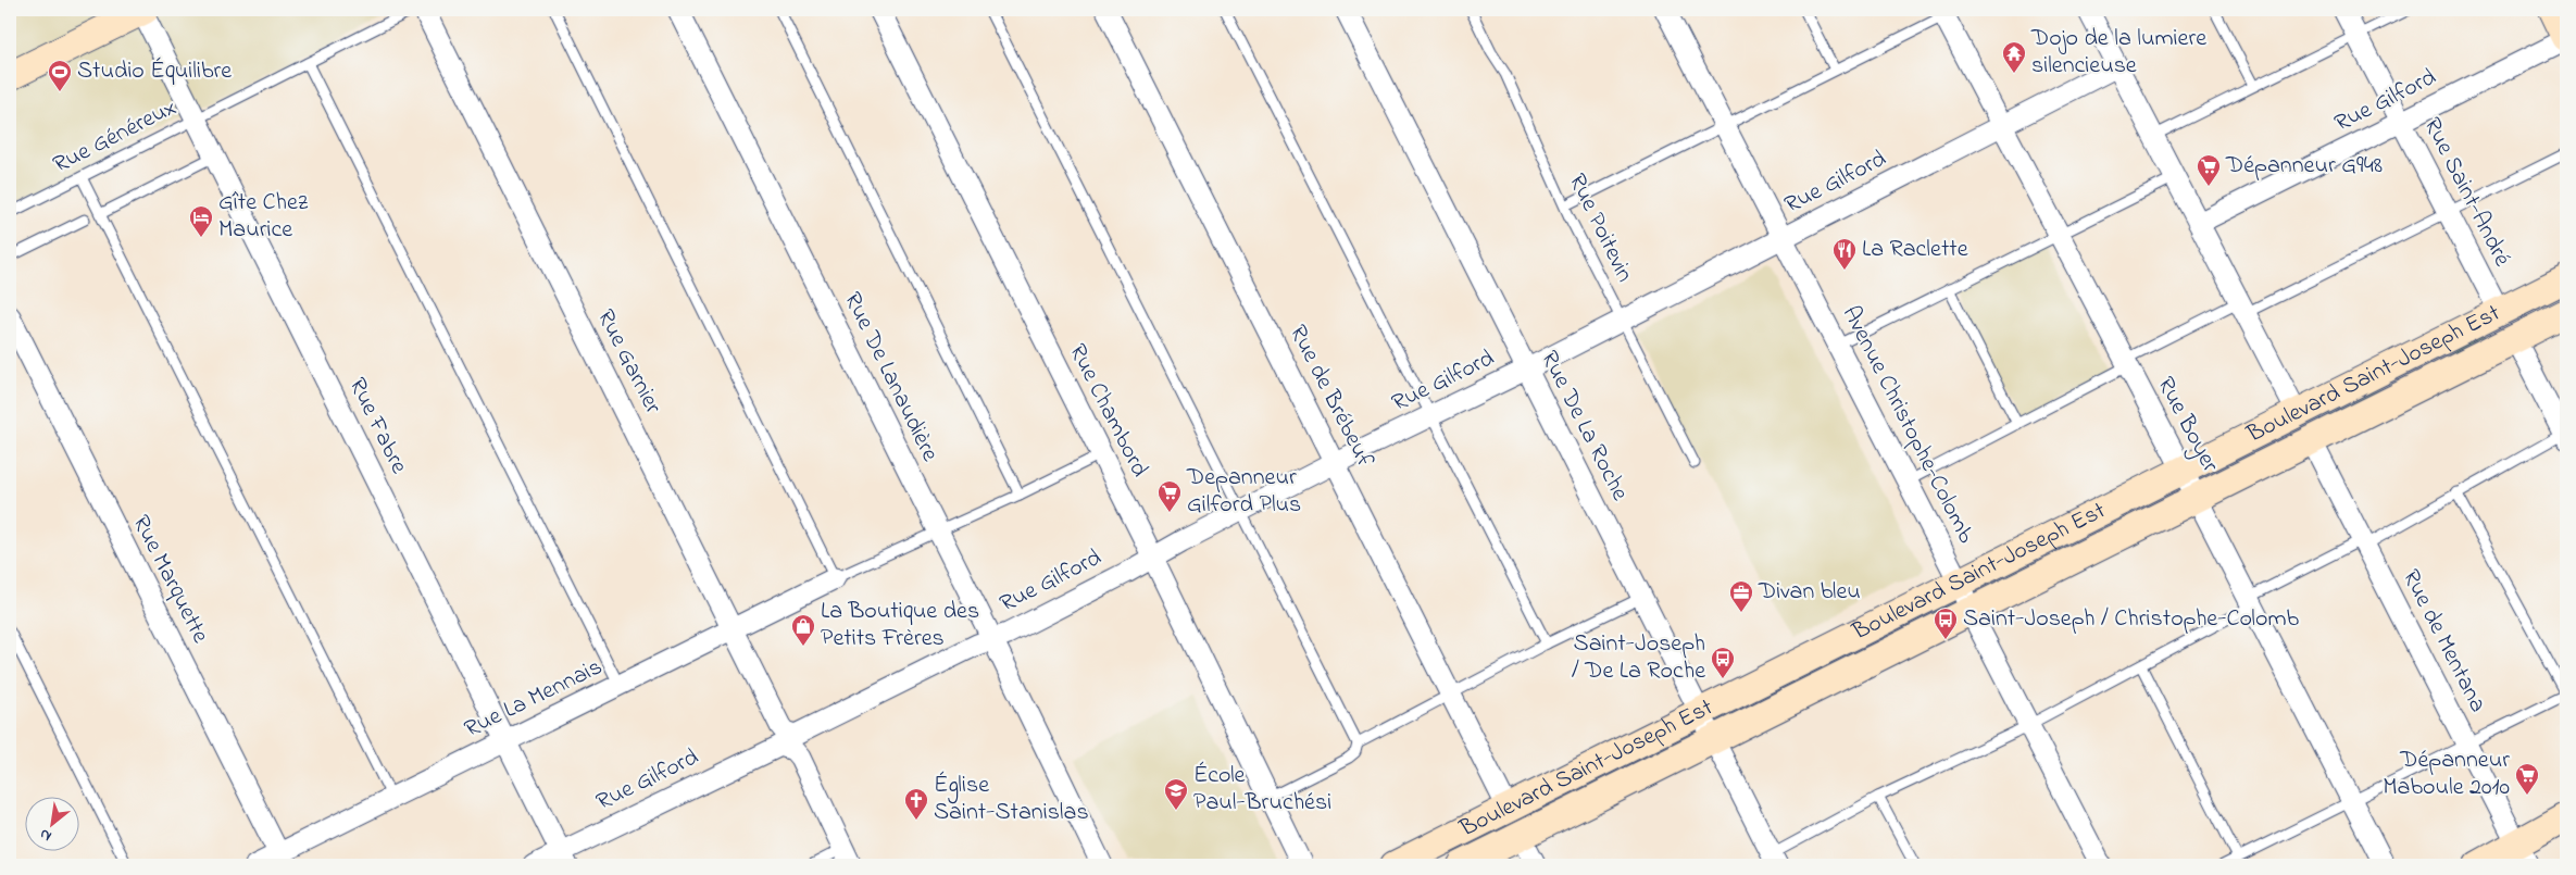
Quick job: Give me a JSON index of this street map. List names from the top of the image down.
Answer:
{
  "streets": {
    "main road": ["Boulevard Saint-Joseph Est"],
    "street": [
      "Rue Gilford",
      "Rue Saint-André",
      "Rue Garnier",
      "Rue De Lanaudière",
      "Rue de Brébeuf",
      "Rue Chambord",
      "Avenue Christophe-Colomb",
      "Rue Boyer",
      "Rue Fabre",
      "Rue De La Roche",
      "Rue Marquette",
      "Rue de Mentana",
      "Rue La Mennais"
    ],
    "lane": ["Rue Généreux", "Rue Poitevin"]
  },
  "crossings": [
    ["Rue Gilford", "Rue Saint-André"],
    ["Rue Gilford", "Rue Poitevin"],
    ["Rue Gilford", "Rue Garnier"],
    ["Rue Gilford", "Rue De Lanaudière"],
    ["Rue Gilford", "Rue de Brébeuf"],
    ["Rue Gilford", "Rue Chambord"],
    ["Rue Gilford", "Avenue Christophe-Colomb"],
    ["Rue Gilford", "Rue Boyer"],
    ["Rue Gilford", "Rue Fabre"],
    ["Rue Gilford", "Rue De La Roche"],
    ["Rue Généreux", "Rue Fabre"],
    ["Rue Saint-André", "Boulevard Saint-Joseph Est"],
    ["Rue Garnier", "Rue La Mennais"],
    ["Boulevard Saint-Joseph Est", "Rue de Brébeuf"],
    ["Boulevard Saint-Joseph Est", "Avenue Christophe-Colomb"],
    ["Boulevard Saint-Joseph Est", "Rue Boyer"],
    ["Boulevard Saint-Joseph Est", "Rue De La Roche"],
    ["Boulevard Saint-Joseph Est", "Rue de Mentana"],
    ["Rue Fabre", "Rue La Mennais"],
    ["Rue Marquette", "Rue La Mennais"]
  ],
  "places": {
    "temple": ["Dojo de la lumiere silencieuse"],
    "sports": ["Studio Équilibre"],
    "supermarket": ["Dépanneur G948", "Depanneur Gilford Plus", "Dépanneur Maboule 2010"],
    "hotel": ["Gîte Chez Maurice"],
    "restaurant": ["La Raclette"],
    "office": ["Divan bleu"],
    "bus stop": ["Saint-Joseph / Christophe-Colomb", "Saint-Joseph / De La Roche"],
    "shop": ["La Boutique des Petits Frères"],
    "school or university": ["École Paul-Bruchési"],
    "church": ["Église Saint-Stanislas"]
  },
  "north": "bottom left"
}
